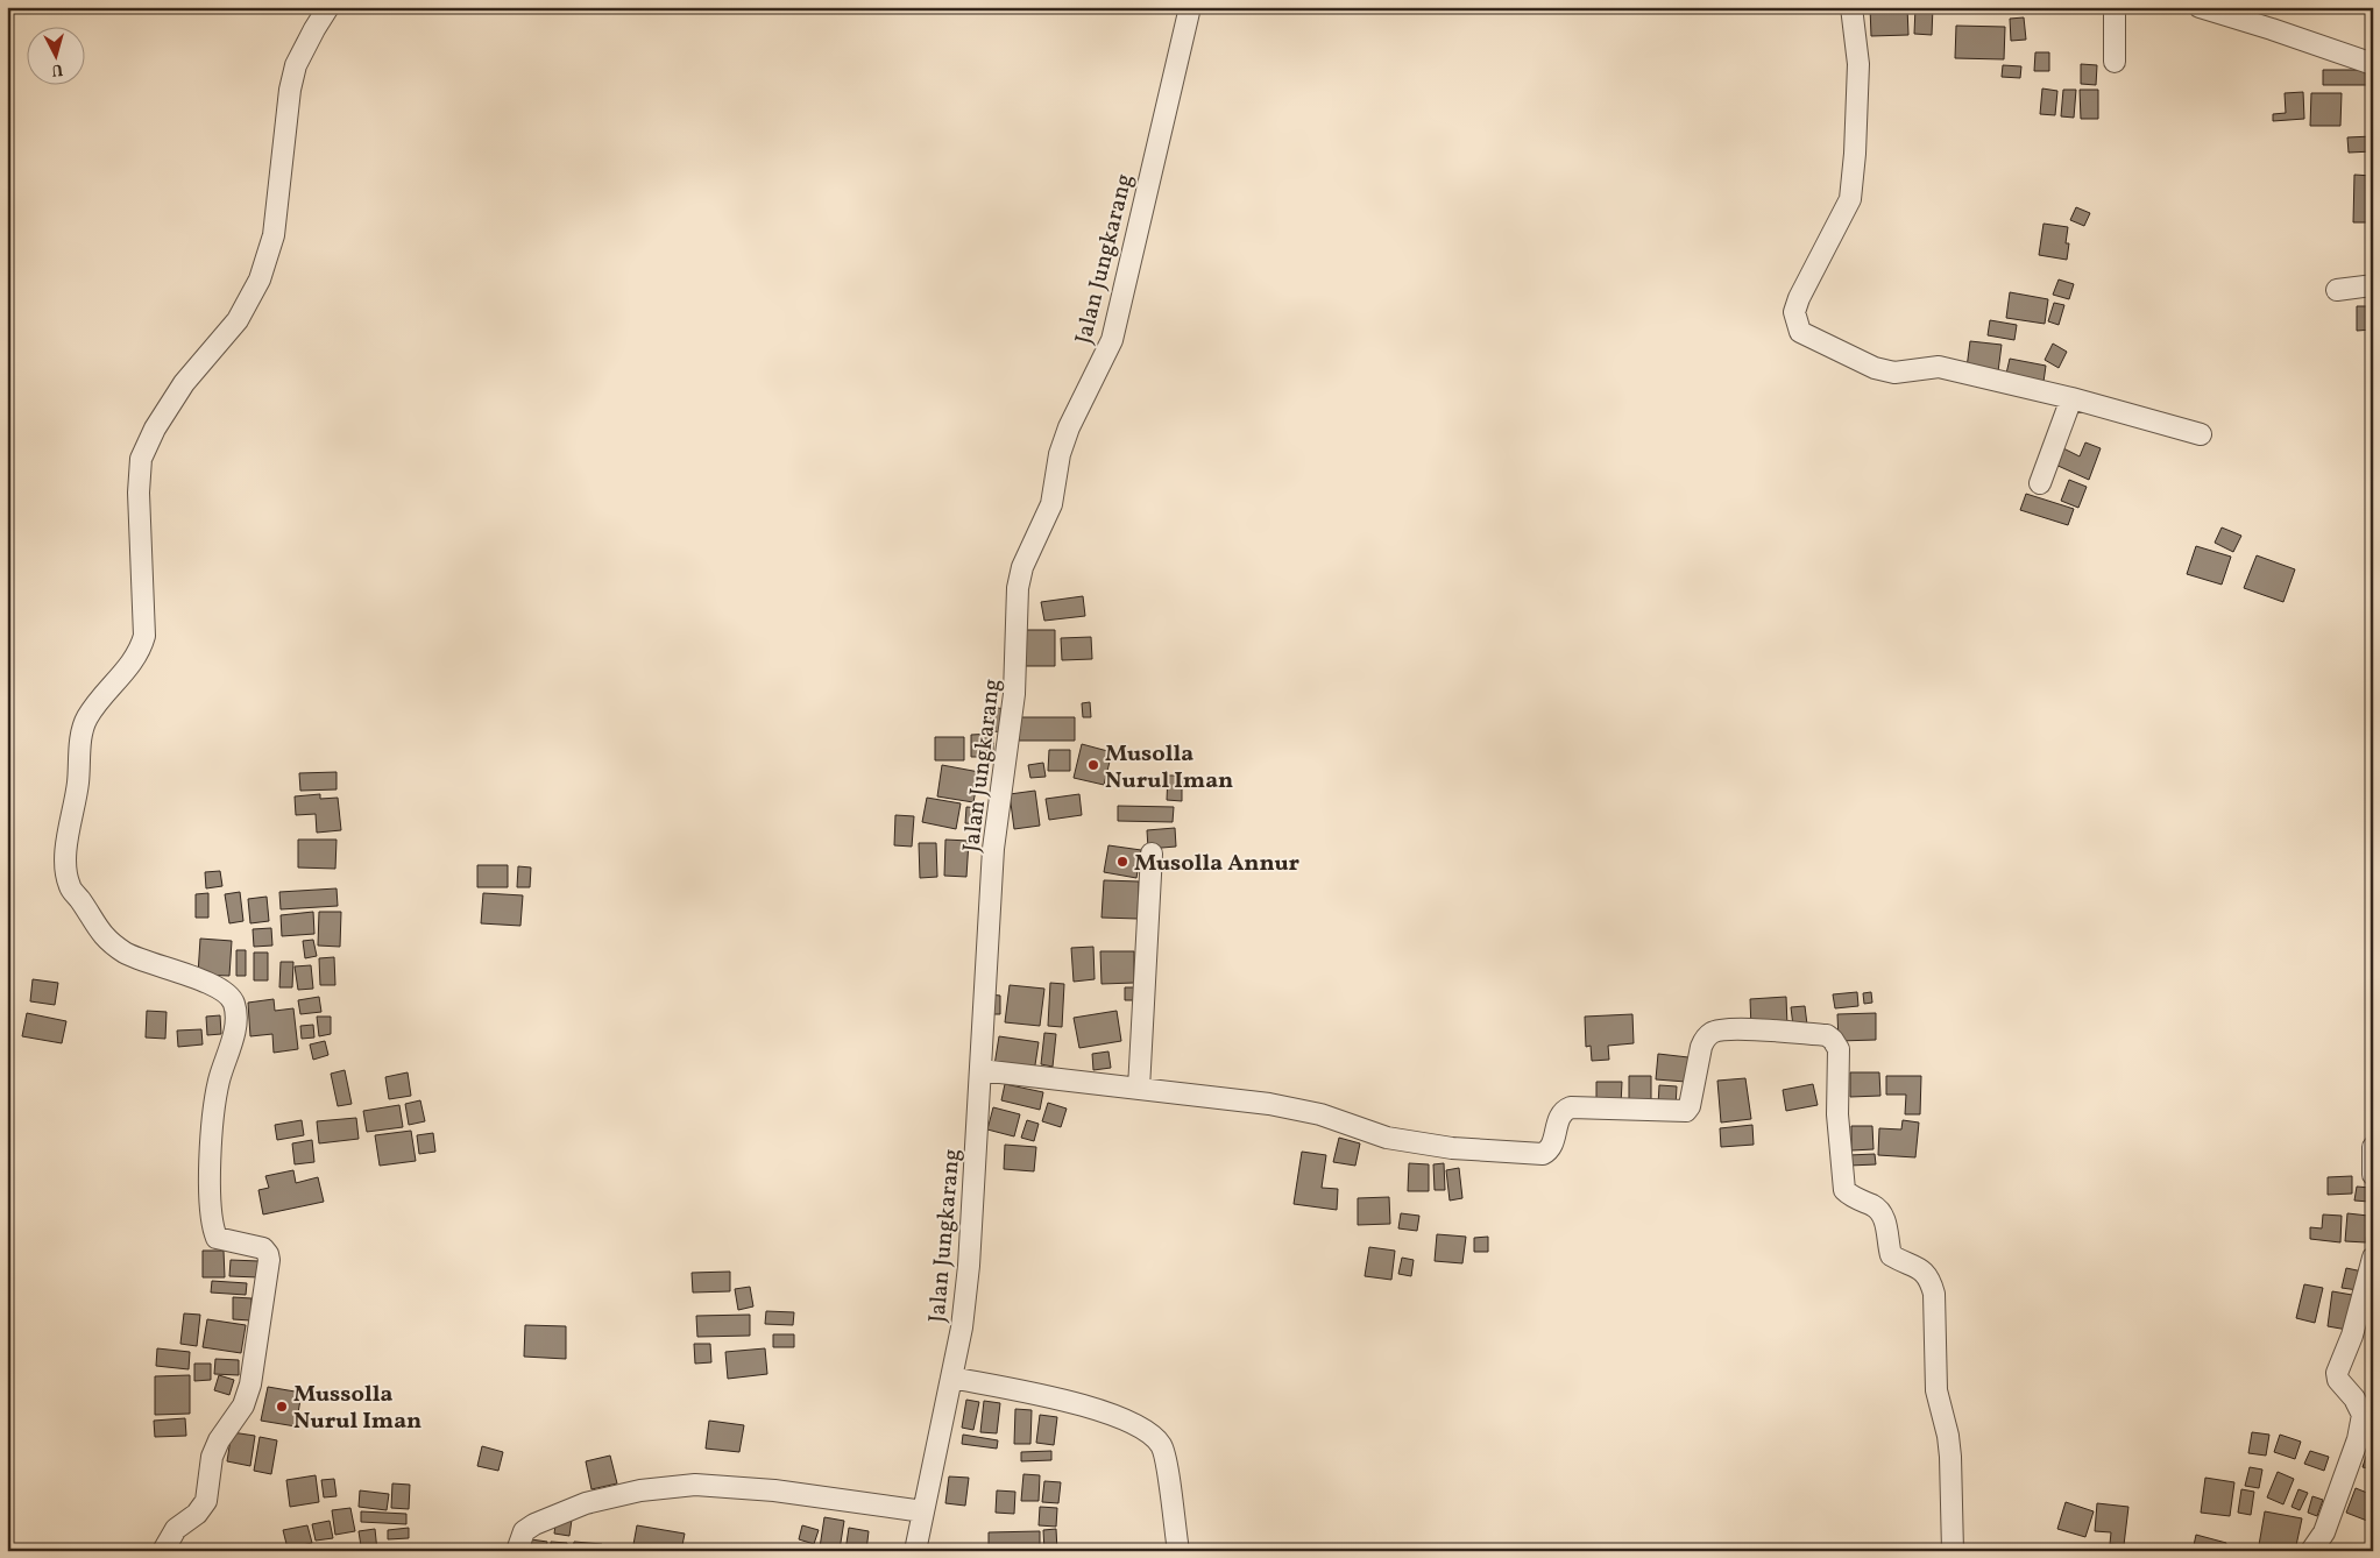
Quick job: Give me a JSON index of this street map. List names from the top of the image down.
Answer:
{
  "streets": {
    "street": ["Jalan Jungkarang"]
  },
  "places": ["Musolla Nurul Iman", "Musolla Annur", "Mussolla Nurul Iman"],
  "north": "bottom"
}
